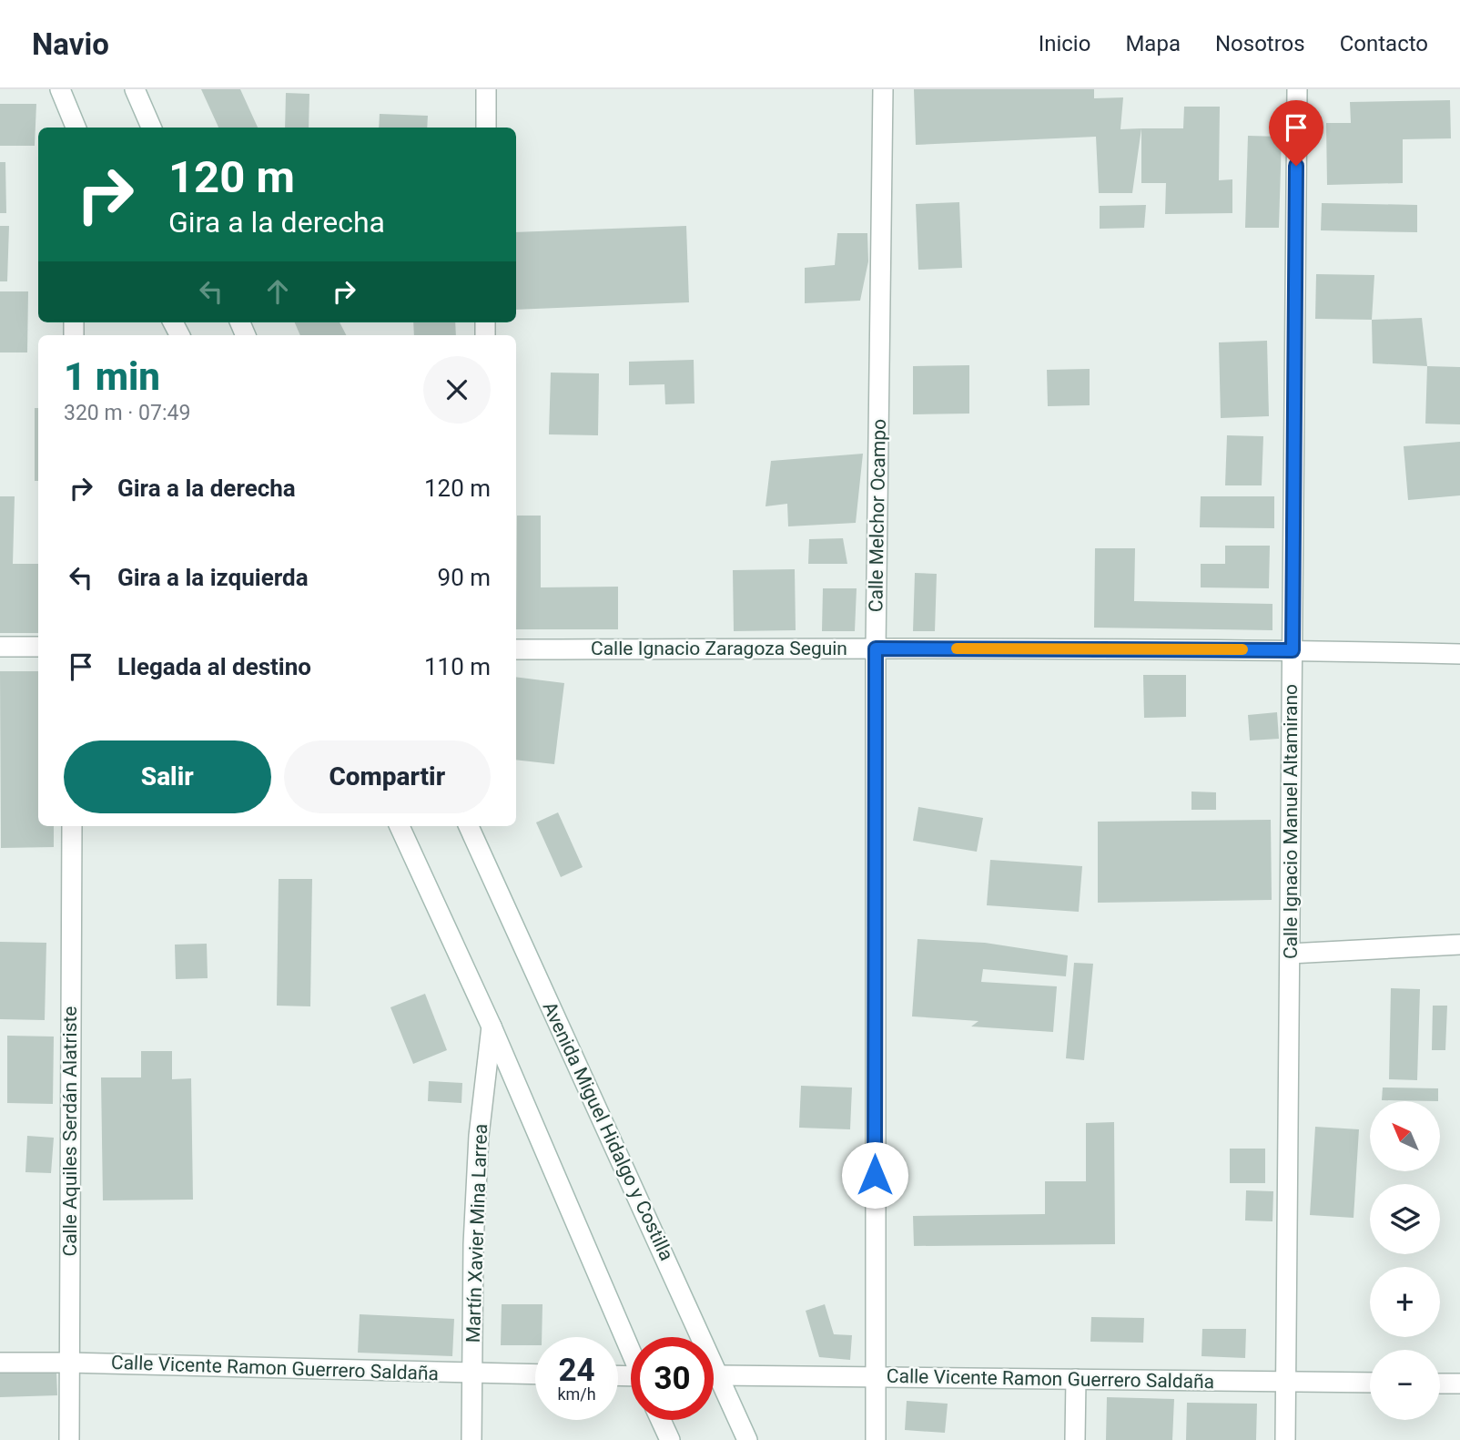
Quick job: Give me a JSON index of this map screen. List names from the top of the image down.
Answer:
{
  "streets": {
    "street": [
      "Calle Melchor Ocampo",
      "Calle Ignacio Zaragoza Seguin",
      "Calle Ignacio Manuel Altamirano",
      "Calle Aquiles Serdán Alatriste",
      "Avenida Miguel Hidalgo y Costilla",
      "Martín Xavier Mina Larrea",
      "Calle Vicente Ramon Guerrero Saldaña"
    ]
  },
  "crossings": [
    ["Calle Melchor Ocampo", "Calle Ignacio Zaragoza Seguin"],
    ["Calle Melchor Ocampo", "Calle Vicente Ramon Guerrero Saldaña"],
    ["Calle Ignacio Zaragoza Seguin", "Calle Ignacio Manuel Altamirano"],
    ["Calle Ignacio Manuel Altamirano", "Calle Vicente Ramon Guerrero Saldaña"],
    ["Calle Aquiles Serdán Alatriste", "Calle Vicente Ramon Guerrero Saldaña"],
    ["Avenida Miguel Hidalgo y Costilla", "Calle Vicente Ramon Guerrero Saldaña"],
    ["Martín Xavier Mina Larrea", "Calle Vicente Ramon Guerrero Saldaña"]
  ],
  "north": "top left",
  "page": {
    "header": "Navio",
    "nav": [
      "Inicio",
      "Mapa",
      "Nosotros",
      "Contacto"
    ],
    "turn": ["120 m", "Gira a la derecha"],
    "heading": ["1 min", "320 m · 07:49"],
    "list": [
      {
        "name": "Gira a la derecha",
        "value": "120 m"
      },
      {
        "name": "Gira a la izquierda",
        "value": "90 m"
      },
      {
        "name": "Llegada al destino",
        "value": "110 m"
      }
    ],
    "buttons": ["Salir", "Compartir"],
    "map_buttons": ["+", "−"],
    "speed": "24 km/h",
    "limit": "30"
  }
}
